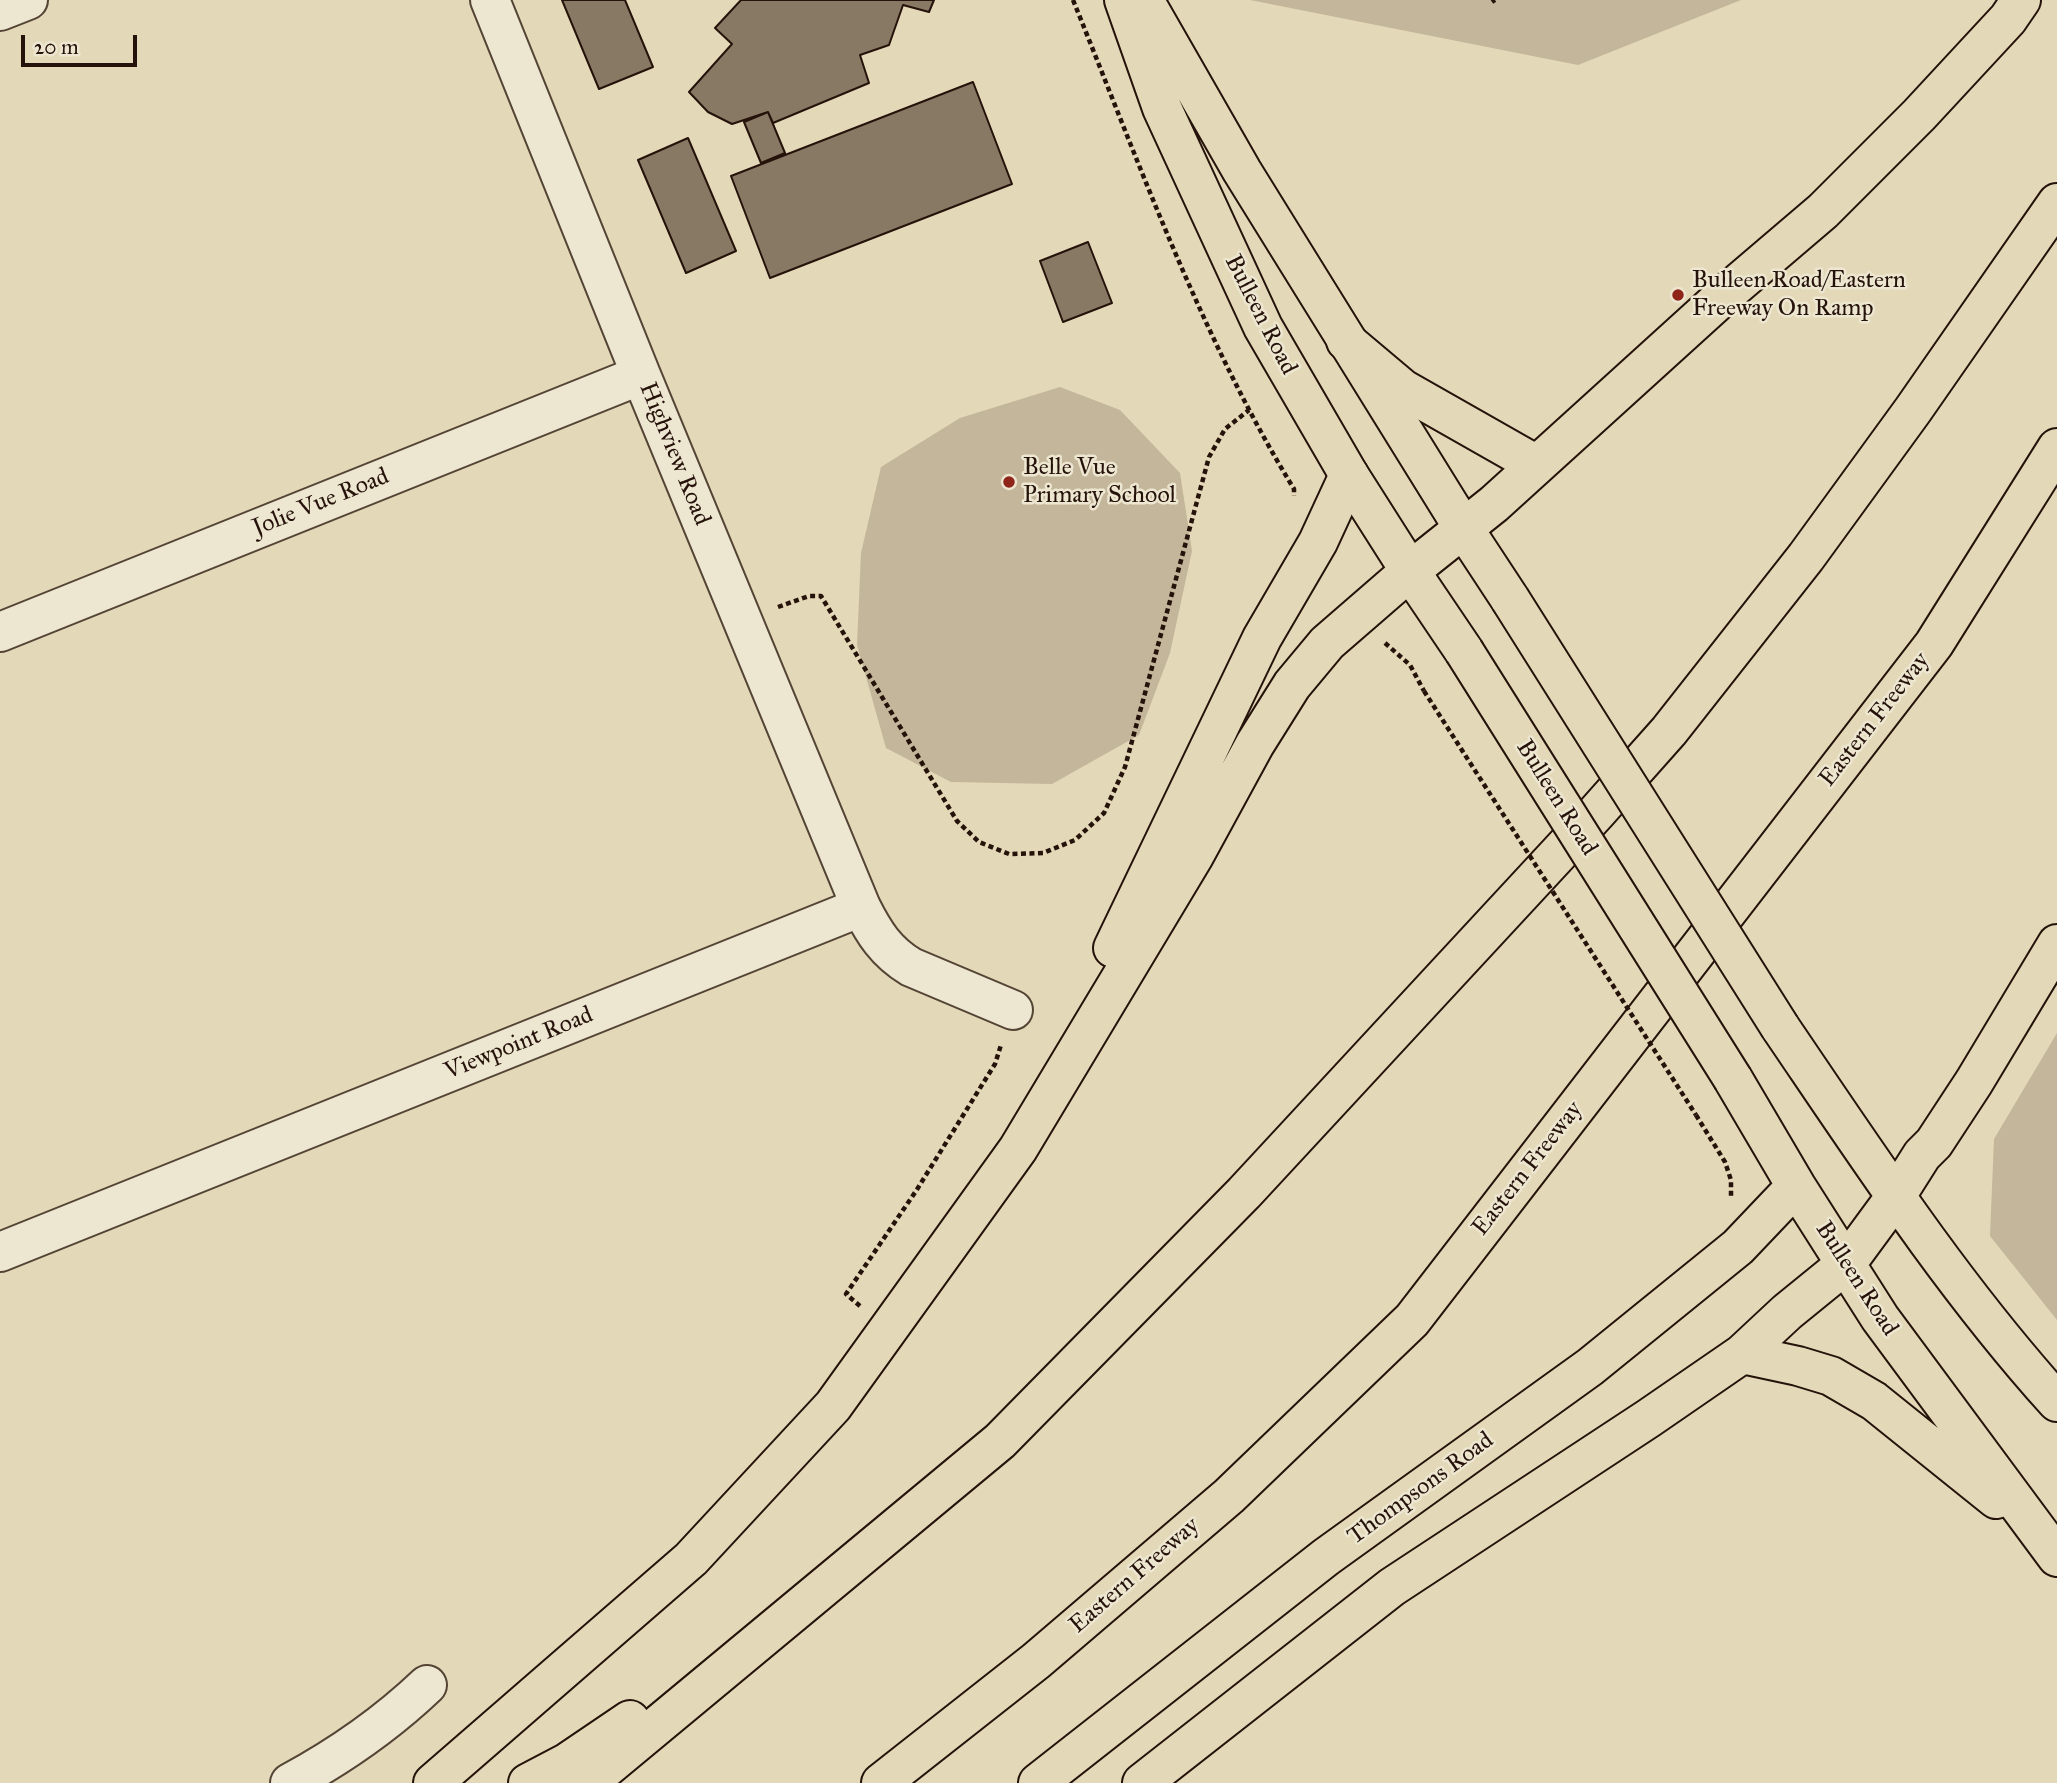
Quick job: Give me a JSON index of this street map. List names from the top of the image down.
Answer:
{
  "streets": {
    "main road": ["Bulleen Road", "Eastern Freeway", "Thompsons Road"],
    "street": ["Highview Road", "Jolie Vue Road", "Viewpoint Road"]
  },
  "crossings": [
    ["Bulleen Road", "Thompsons Road"],
    ["Highview Road", "Jolie Vue Road"],
    ["Highview Road", "Viewpoint Road"]
  ],
  "places": ["Bulleen Road/Eastern Freeway On Ramp", "Belle Vue Primary School"],
  "scale_bar": "20 m"
}
